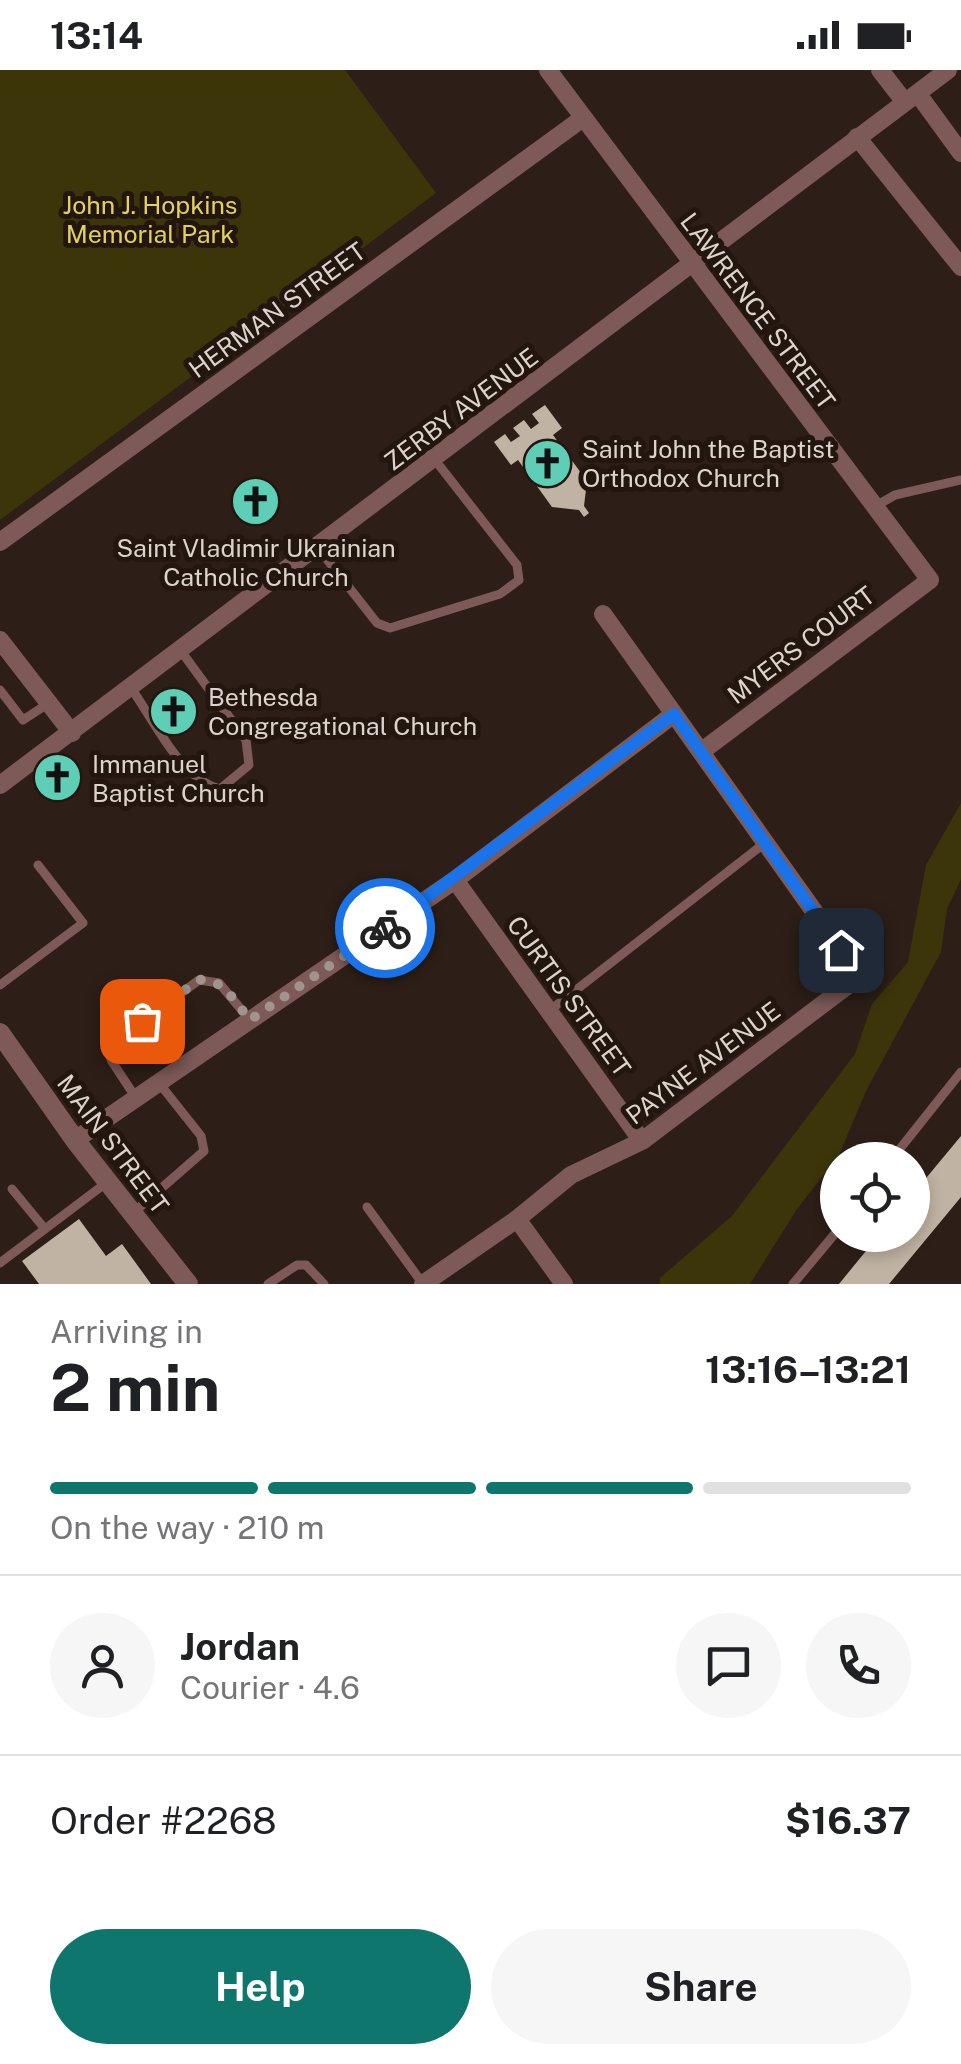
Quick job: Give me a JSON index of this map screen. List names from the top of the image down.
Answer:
{
  "streets": {
    "street": [
      "HERMAN STREET",
      "LAWRENCE STREET",
      "ZERBY AVENUE",
      "MYERS COURT",
      "CURTIS STREET",
      "PAYNE AVENUE",
      "MAIN STREET"
    ]
  },
  "crossings": [
    ["HERMAN STREET", "LAWRENCE STREET"],
    ["LAWRENCE STREET", "ZERBY AVENUE"],
    ["LAWRENCE STREET", "MYERS COURT"],
    ["CURTIS STREET", "PAYNE AVENUE"]
  ],
  "parks": ["John J. Hopkins Memorial Park"],
  "places": {
    "church": [
      "Saint John the Baptist Orthodox Church",
      "Saint Vladimir Ukrainian Catholic Church",
      "Bethesda Congregational Church",
      "Immanuel Baptist Church"
    ]
  },
  "page": {
    "status": "13:14",
    "heading": ["2 min", "Arriving in", "13:16–13:21"],
    "panel": [
      "Jordan",
      "Courier · 4.6",
      "Order #2268",
      "$16.37"
    ],
    "bar": "On the way · 210 m",
    "buttons": ["Help", "Share"]
  }
}
